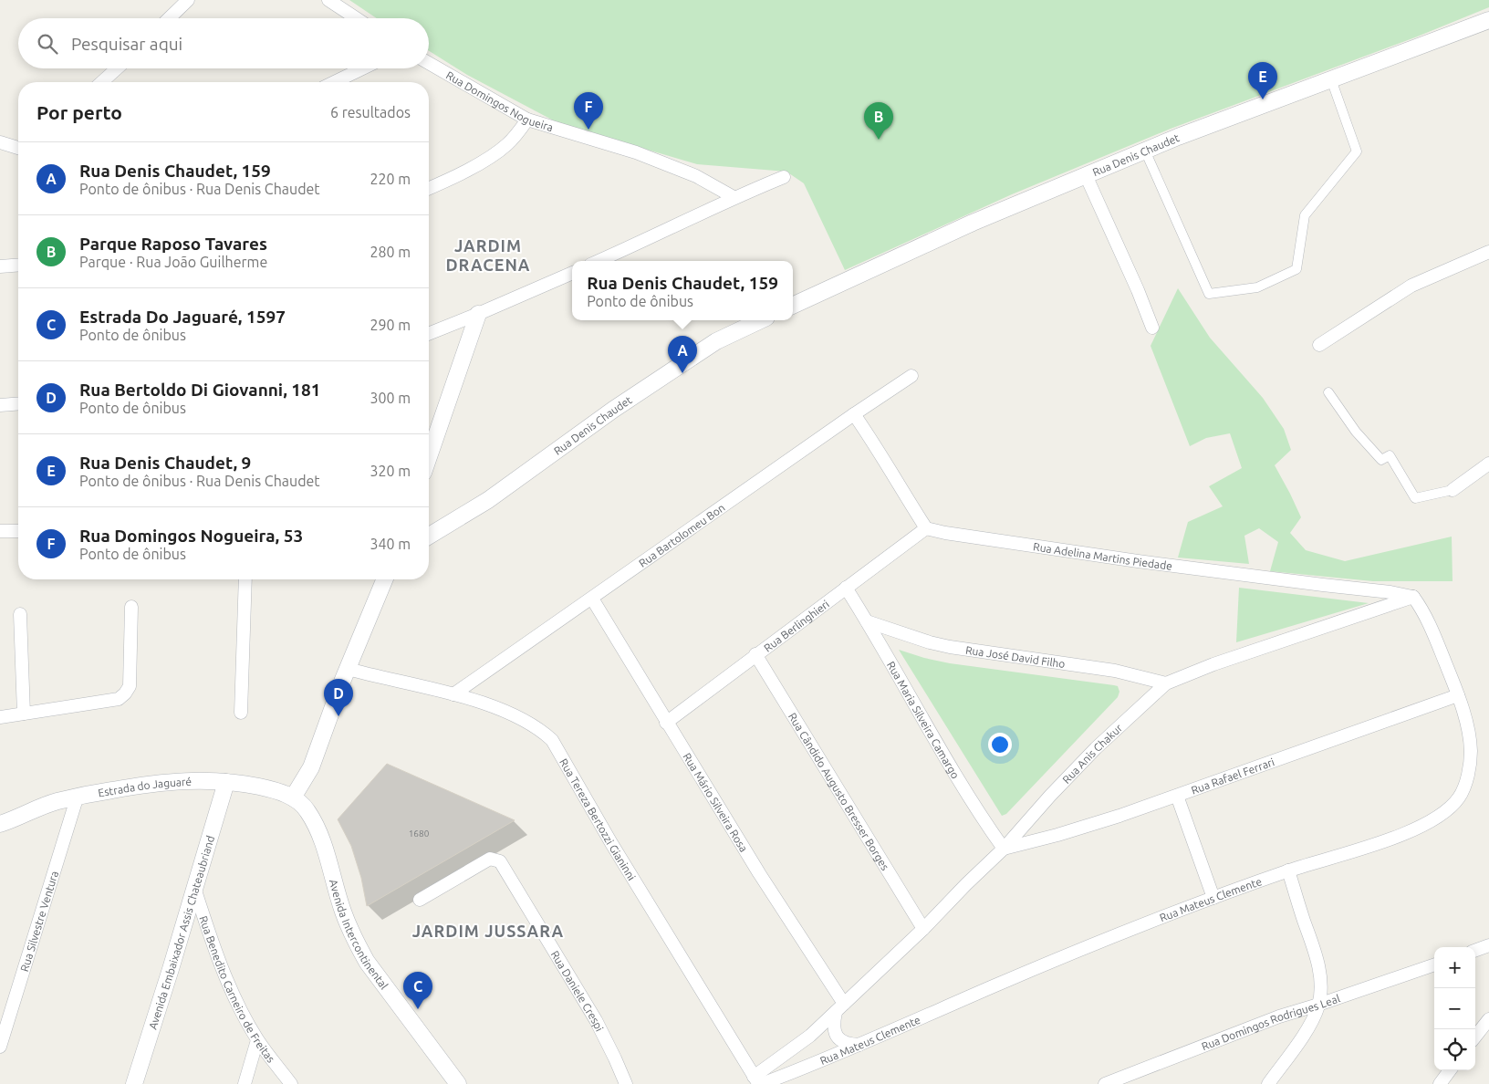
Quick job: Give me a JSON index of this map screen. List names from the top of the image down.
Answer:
{
  "streets": {
    "street": [
      "Rua Domingos Nogueira",
      "Rua Denis Chaudet",
      "Rua Bartolomeu Bon",
      "Rua Adelina Martins Piedade",
      "Rua Berlinghieri",
      "Rua José David Filho",
      "Rua Maria Silveira Camargo",
      "Rua Anis Chakur",
      "Rua Rafael Ferrari",
      "Estrada do Jaguaré",
      "Rua Cândido Augusto Bresser Borges",
      "Rua Mário Silveira Rosa",
      "Rua Tereza Bertozzi Gianinni",
      "Rua Mateus Clemente",
      "Rua Silvestre Ventura",
      "Avenida Embaixador Assis Chateaubriand",
      "Avenida Intercontinental",
      "Rua Benedito Carneiro de Freitas",
      "Rua Daniele Crespi",
      "Rua Domingos Rodrigues Leal"
    ]
  },
  "crossings": [
    ["Rua Bartolomeu Bon", "Rua Mário Silveira Rosa"],
    ["Rua Bartolomeu Bon", "Rua Tereza Bertozzi Gianinni"],
    ["Rua Adelina Martins Piedade", "Rua Berlinghieri"],
    ["Rua Adelina Martins Piedade", "Rua Anis Chakur"],
    ["Rua Adelina Martins Piedade", "Rua Mateus Clemente"],
    ["Rua Berlinghieri", "Rua Maria Silveira Camargo"],
    ["Rua Berlinghieri", "Rua Cândido Augusto Bresser Borges"],
    ["Rua Berlinghieri", "Rua Mário Silveira Rosa"],
    ["Rua José David Filho", "Rua Maria Silveira Camargo"],
    ["Rua José David Filho", "Rua Anis Chakur"],
    ["Rua Maria Silveira Camargo", "Rua Anis Chakur"],
    ["Rua Maria Silveira Camargo", "Rua Rafael Ferrari"],
    ["Rua Anis Chakur", "Rua Rafael Ferrari"],
    ["Rua Anis Chakur", "Rua Cândido Augusto Bresser Borges"],
    ["Rua Anis Chakur", "Rua Mário Silveira Rosa"],
    ["Rua Anis Chakur", "Rua Tereza Bertozzi Gianinni"],
    ["Rua Anis Chakur", "Rua Mateus Clemente"],
    ["Rua Rafael Ferrari", "Rua Mateus Clemente"],
    ["Estrada do Jaguaré", "Rua Silvestre Ventura"],
    ["Estrada do Jaguaré", "Avenida Embaixador Assis Chateaubriand"],
    ["Estrada do Jaguaré", "Avenida Intercontinental"],
    ["Rua Tereza Bertozzi Gianinni", "Rua Mateus Clemente"],
    ["Avenida Embaixador Assis Chateaubriand", "Rua Benedito Carneiro de Freitas"]
  ],
  "districts": ["JARDIM DRACENA", "JARDIM JUSSARA"],
  "house_numbers": ["1680"],
  "page": {
    "search": "Pesquisar aqui",
    "pins": [
      "E",
      "F",
      "B",
      "A",
      "D",
      "C"
    ],
    "heading": ["Por perto", "6 resultados"],
    "list": [
      {
        "mark": "A",
        "name": "Rua Denis Chaudet, 159",
        "note": "Ponto de ônibus · Rua Denis Chaudet",
        "value": "220 m"
      },
      {
        "mark": "B",
        "name": "Parque Raposo Tavares",
        "note": "Parque · Rua João Guilherme",
        "value": "280 m"
      },
      {
        "mark": "C",
        "name": "Estrada Do Jaguaré, 1597",
        "note": "Ponto de ônibus",
        "value": "290 m"
      },
      {
        "mark": "D",
        "name": "Rua Bertoldo Di Giovanni, 181",
        "note": "Ponto de ônibus",
        "value": "300 m"
      },
      {
        "mark": "E",
        "name": "Rua Denis Chaudet, 9",
        "note": "Ponto de ônibus · Rua Denis Chaudet",
        "value": "320 m"
      },
      {
        "mark": "F",
        "name": "Rua Domingos Nogueira, 53",
        "note": "Ponto de ônibus",
        "value": "340 m"
      }
    ],
    "popup": ["Rua Denis Chaudet, 159", "Ponto de ônibus"],
    "map_buttons": ["+", "−"]
  }
}
